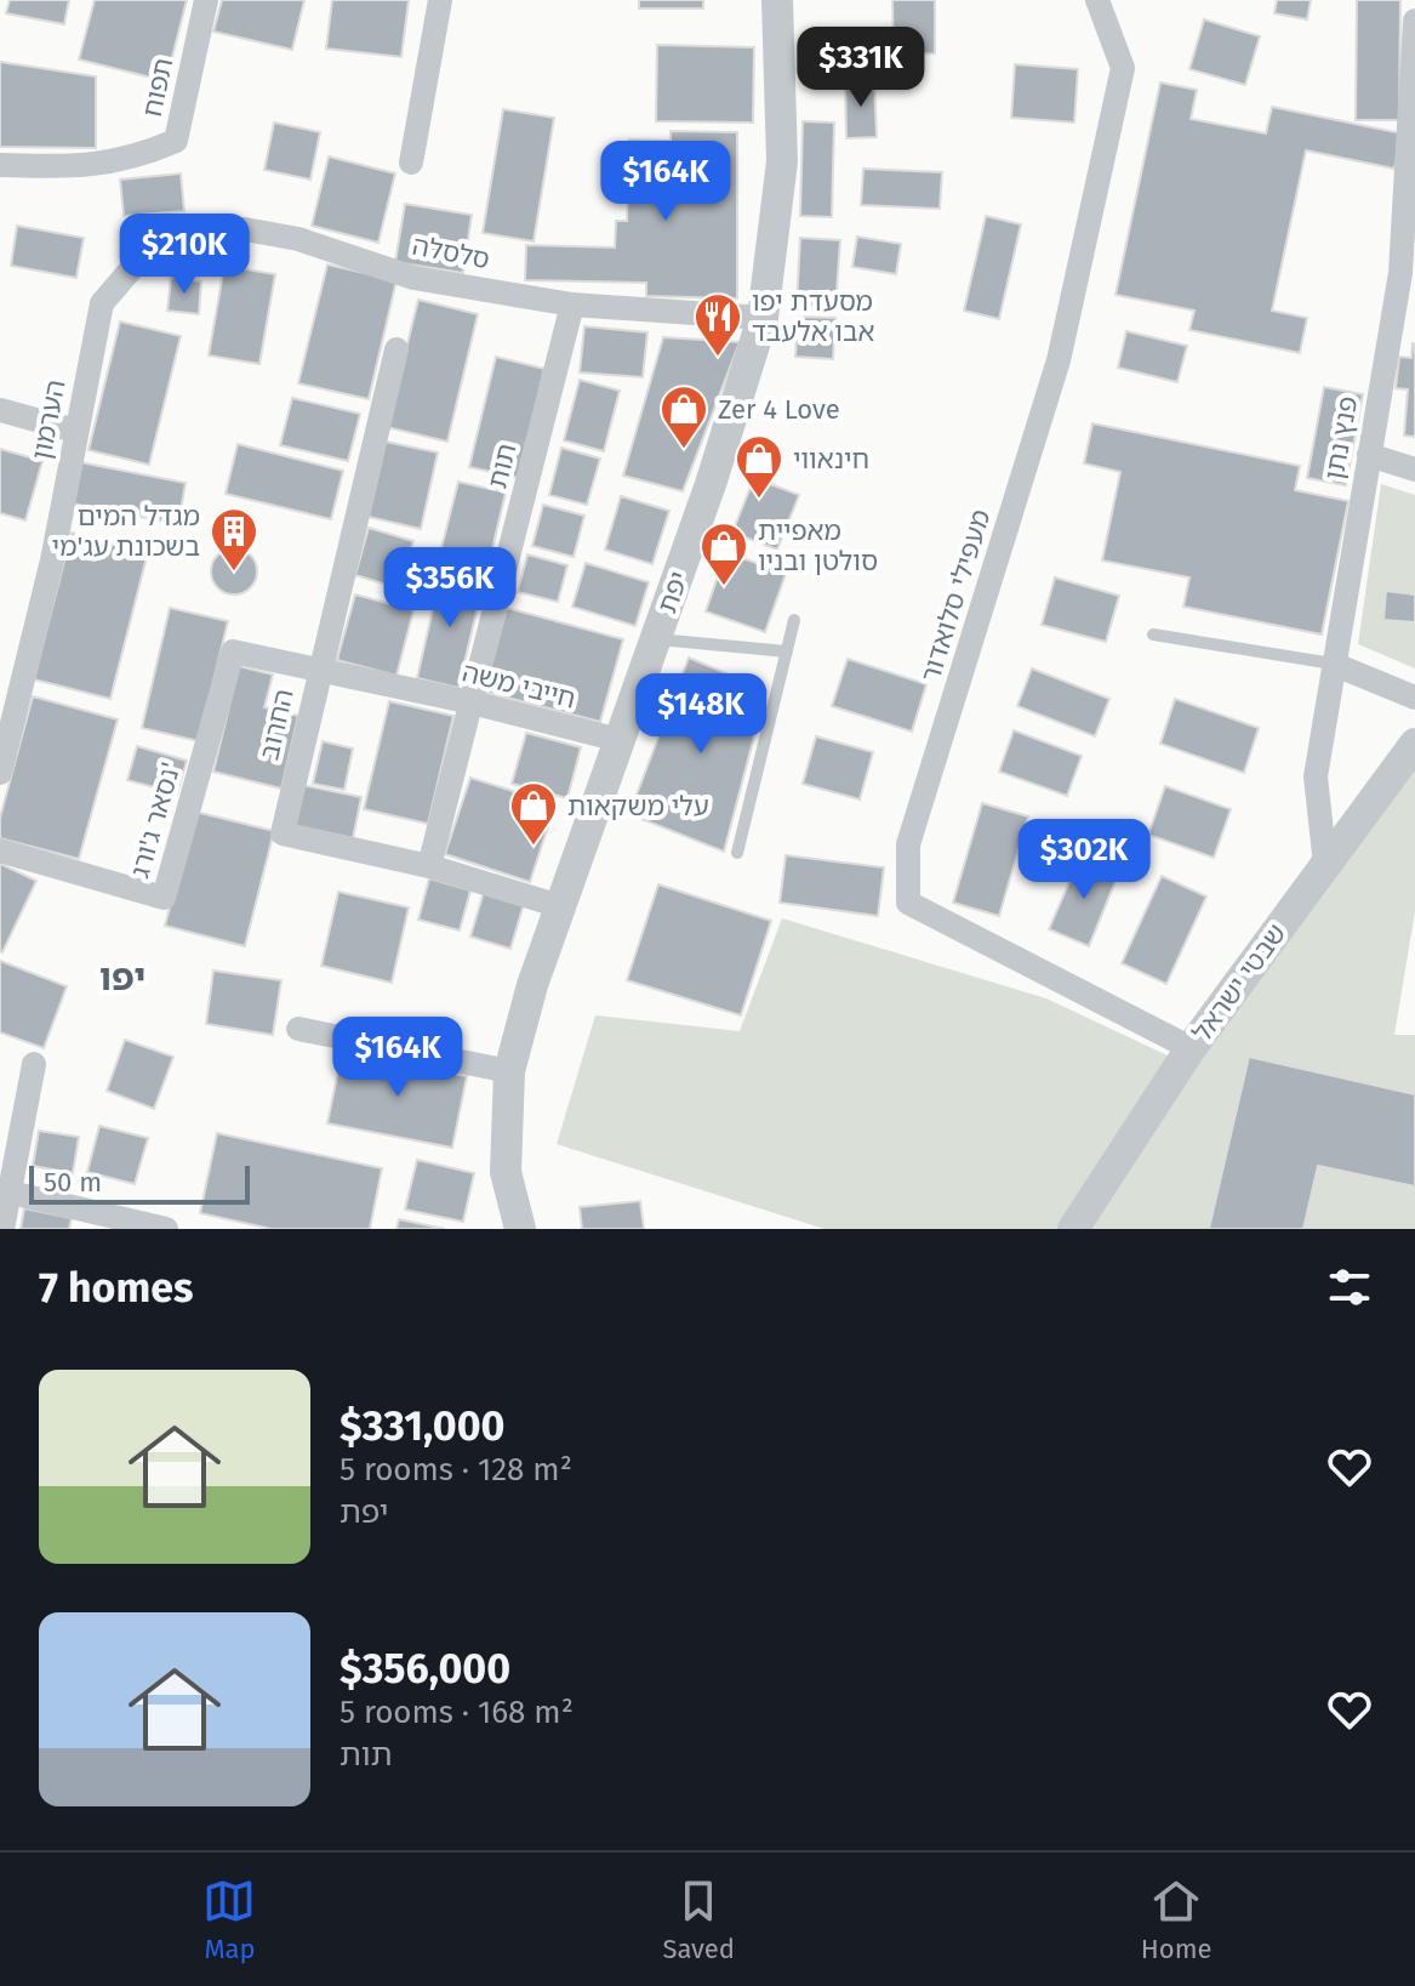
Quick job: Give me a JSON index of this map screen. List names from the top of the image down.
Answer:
{
  "streets": {
    "street": [
      "תפוח",
      "סלסלה",
      "הערמון",
      "פנץ נתן",
      "תות",
      "יפת",
      "מעפילי סלואדור",
      "חייבי משה",
      "החרוב",
      "נסאר ג'ורג'",
      "שבטי ישראל"
    ]
  },
  "crossings": [
    ["סלסלה", "הערמון"],
    ["סלסלה", "תות"],
    ["סלסלה", "יפת"],
    ["פנץ נתן", "שבטי ישראל"],
    ["תות", "חייבי משה"],
    ["תות", "החרוב"],
    ["יפת", "חייבי משה"],
    ["יפת", "החרוב"],
    ["מעפילי סלואדור", "שבטי ישראל"],
    ["חייבי משה", "החרוב"],
    ["חייבי משה", "נסאר ג'ורג'"]
  ],
  "districts": ["יפו"],
  "places": {
    "restaurant": ["מסעדת יפו אבו אלעבד"],
    "shop": [
      "Zer 4 Love",
      "חינאווי",
      "מאפיית סולטן ובניו",
      "עלי משקאות"
    ],
    "building": ["מגדל המים בשכונת עג'מי"]
  },
  "scale_bar": "50 m",
  "page": {
    "price": [
      "$331K",
      "$164K",
      "$210K",
      "$356K",
      "$148K",
      "$302K",
      "$164K"
    ],
    "scale": "50 m",
    "heading": "7 homes",
    "list": [
      {
        "name": "$331,000",
        "note": "5 rooms · 128 m² · יפת"
      },
      {
        "name": "$356,000",
        "note": "5 rooms · 168 m² · תות"
      }
    ],
    "tabs": ["Map", "Saved", "Home"]
  }
}
